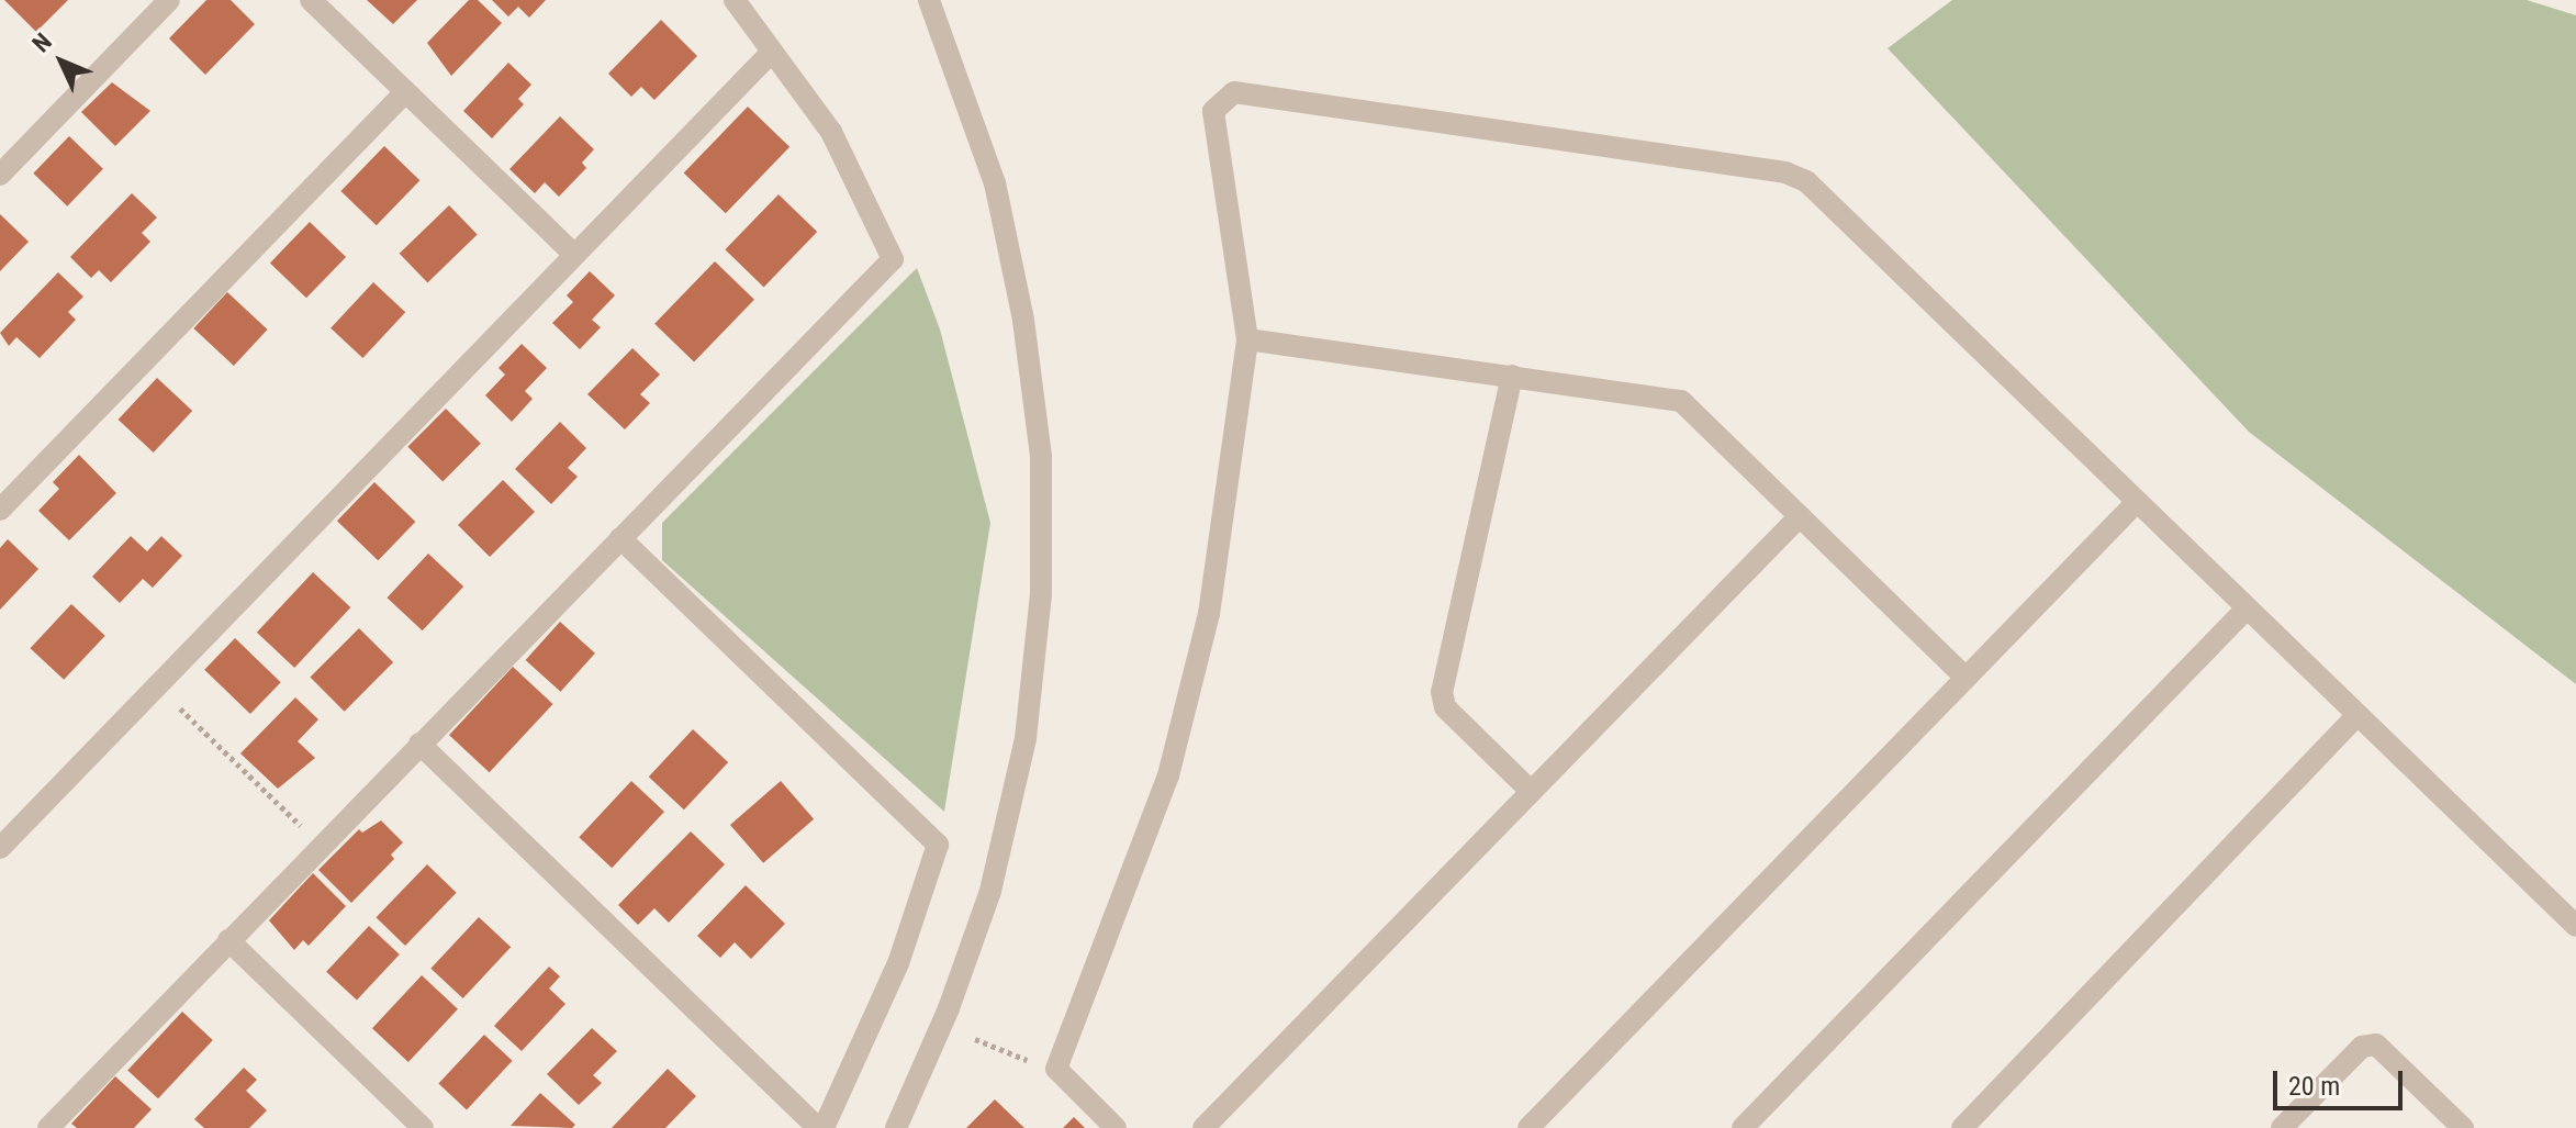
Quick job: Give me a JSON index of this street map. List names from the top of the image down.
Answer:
{
  "scale_bar": "20 m",
  "north": "top left"
}
